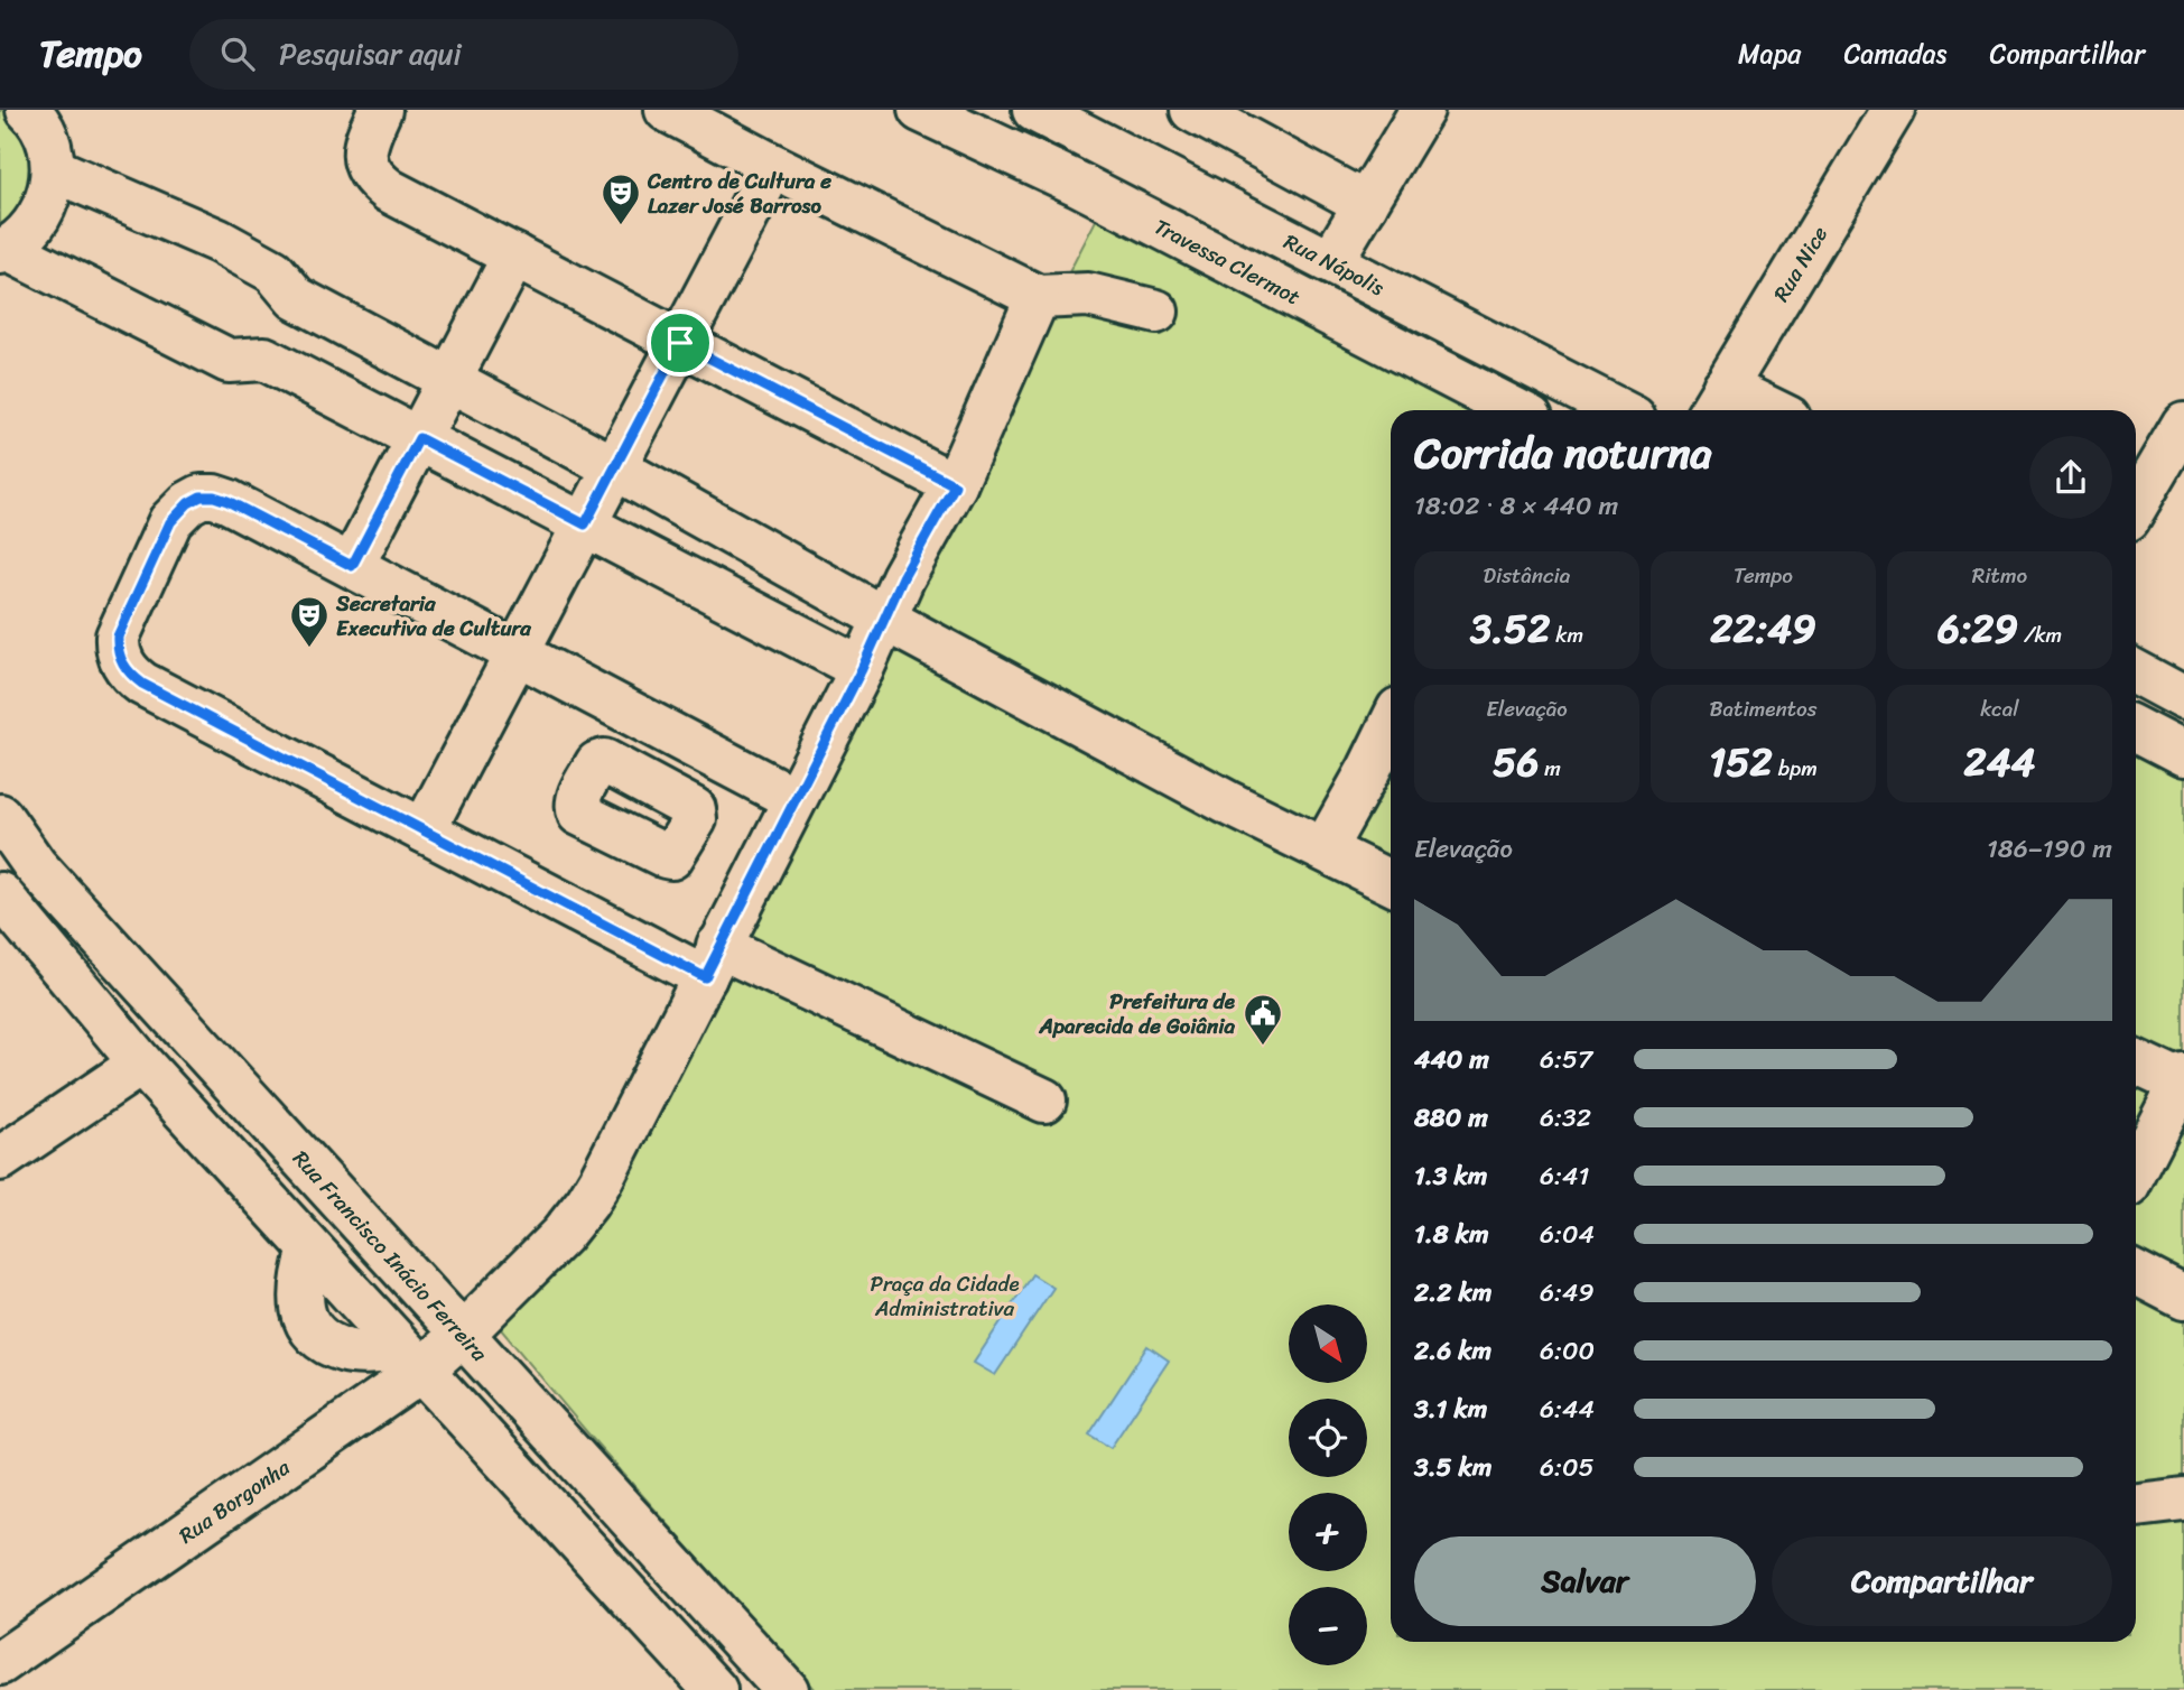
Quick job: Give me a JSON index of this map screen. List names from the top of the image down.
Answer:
{
  "streets": {
    "street": [
      "Travessa Clermot",
      "Rua Nápolis",
      "Rua Nice",
      "Rua Francisco Inácio Ferreira",
      "Rua Borgonha"
    ]
  },
  "crossings": [
    ["Rua Francisco Inácio Ferreira", "Rua Borgonha"]
  ],
  "parks": ["Praça da Cidade Administrativa"],
  "places": {
    "theatre": ["Centro de Cultura e Lazer José Barroso", "Secretaria Executiva de Cultura"],
    "public building": ["Prefeitura de Aparecida de Goiânia"]
  },
  "north": "bottom right",
  "page": {
    "header": "Tempo",
    "search": "Pesquisar aqui",
    "nav": ["Mapa", "Camadas", "Compartilhar"],
    "heading": ["Corrida noturna", "18:02 · 8 × 440 m"],
    "stats": [
      ["Distância", "3.52 km"],
      ["Tempo", "22:49"],
      ["Ritmo", "6:29 /km"],
      ["Elevação", "56 m"],
      ["Batimentos", "152 bpm"],
      ["kcal", "244"]
    ],
    "chart": ["Elevação", "186–190 m"],
    "list": [
      {
        "name": "440 m",
        "note": "6:57"
      },
      {
        "name": "880 m",
        "note": "6:32"
      },
      {
        "name": "1.3 km",
        "note": "6:41"
      },
      {
        "name": "1.8 km",
        "note": "6:04"
      },
      {
        "name": "2.2 km",
        "note": "6:49"
      },
      {
        "name": "2.6 km",
        "note": "6:00"
      },
      {
        "name": "3.1 km",
        "note": "6:44"
      },
      {
        "name": "3.5 km",
        "note": "6:05"
      }
    ],
    "map_buttons": ["+", "−"],
    "buttons": ["Salvar", "Compartilhar"]
  }
}
